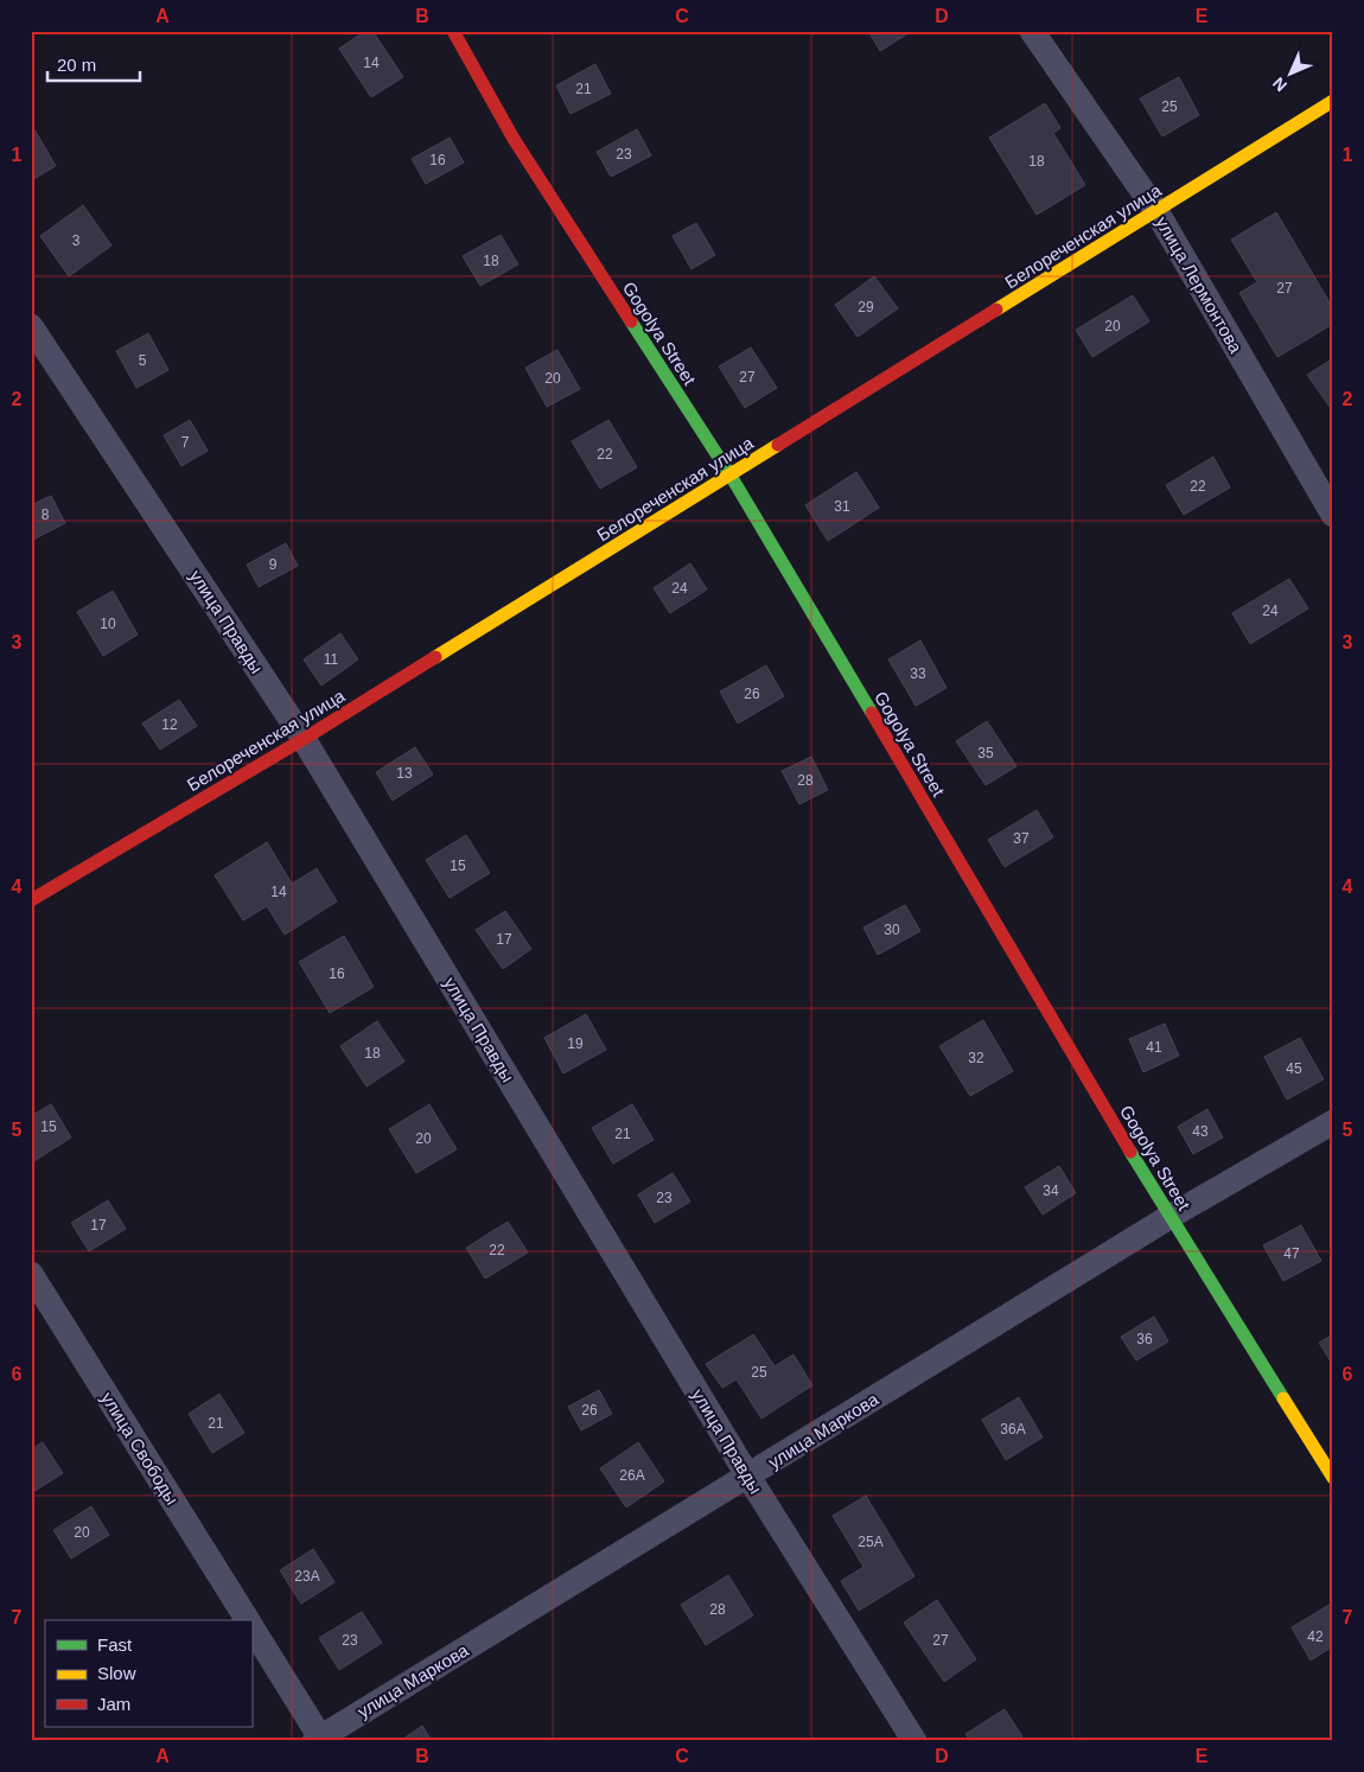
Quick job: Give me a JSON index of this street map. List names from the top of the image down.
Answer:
{
  "streets": {
    "street": [
      "Белореченская улица",
      "улица Лермонтова",
      "Gogolya Street",
      "улица Правды",
      "улица Маркова",
      "улица Свободы"
    ]
  },
  "crossings": [
    ["Белореченская улица", "улица Лермонтова"],
    ["Белореченская улица", "Gogolya Street"],
    ["Белореченская улица", "улица Правды"],
    ["Gogolya Street", "улица Маркова"],
    ["улица Правды", "улица Маркова"],
    ["улица Маркова", "улица Свободы"]
  ],
  "house_numbers": [
    "14",
    "21",
    "25",
    "23",
    "16",
    "18",
    "3",
    "18",
    "27",
    "29",
    "20",
    "5",
    "27",
    "20",
    "7",
    "22",
    "22",
    "31",
    "8",
    "9",
    "24",
    "24",
    "10",
    "11",
    "33",
    "26",
    "12",
    "35",
    "13",
    "28",
    "37",
    "15",
    "14",
    "30",
    "17",
    "16",
    "19",
    "41",
    "18",
    "32",
    "45",
    "15",
    "43",
    "21",
    "20",
    "34",
    "23",
    "17",
    "22",
    "47",
    "36",
    "25",
    "26",
    "21",
    "36А",
    "26А",
    "20",
    "25А",
    "23А",
    "28",
    "42",
    "23",
    "27"
  ],
  "legend": ["Fast", "Slow", "Jam"],
  "scale_bar": "20 m",
  "north": "bottom left",
  "grid": {
    "columns": [
      "A",
      "B",
      "C",
      "D",
      "E"
    ],
    "rows": [
      "1",
      "2",
      "3",
      "4",
      "5",
      "6",
      "7"
    ]
  }
}
